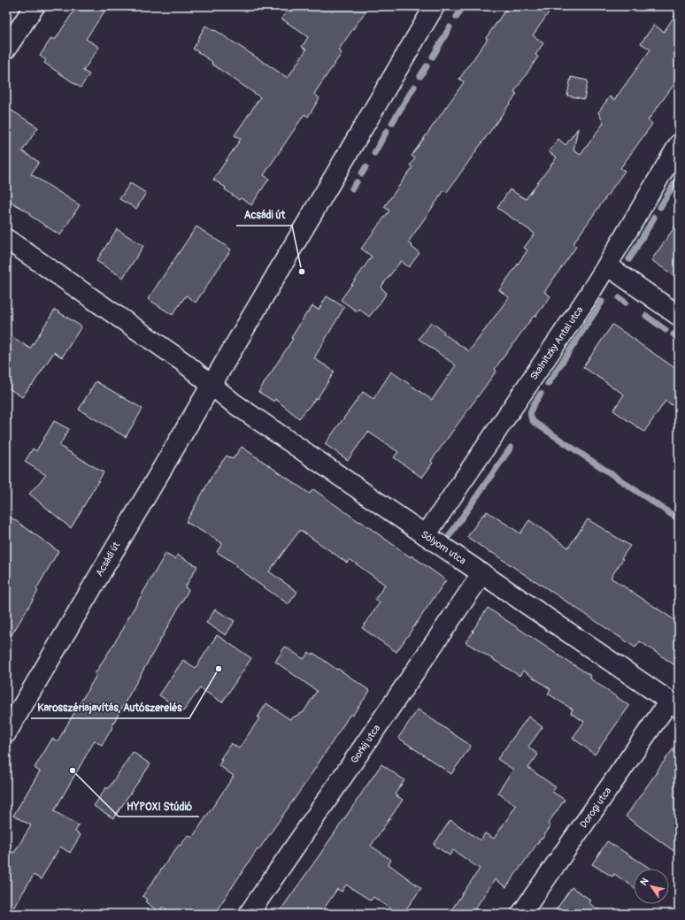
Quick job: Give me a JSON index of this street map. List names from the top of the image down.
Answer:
{
  "streets": {
    "street": [
      "Skalnitzky Antal utca",
      "Sólyom utca",
      "Acsádi út",
      "Gorkij utca",
      "Dorogi utca"
    ]
  },
  "crossings": [
    ["Skalnitzky Antal utca", "Sólyom utca"],
    ["Sólyom utca", "Acsádi út"],
    ["Sólyom utca", "Gorkij utca"],
    ["Sólyom utca", "Dorogi utca"]
  ],
  "places": ["Acsádi út", "Karosszériajavítás, Autószerelés", "HYPOXI Stúdió"],
  "north": "top left"
}
